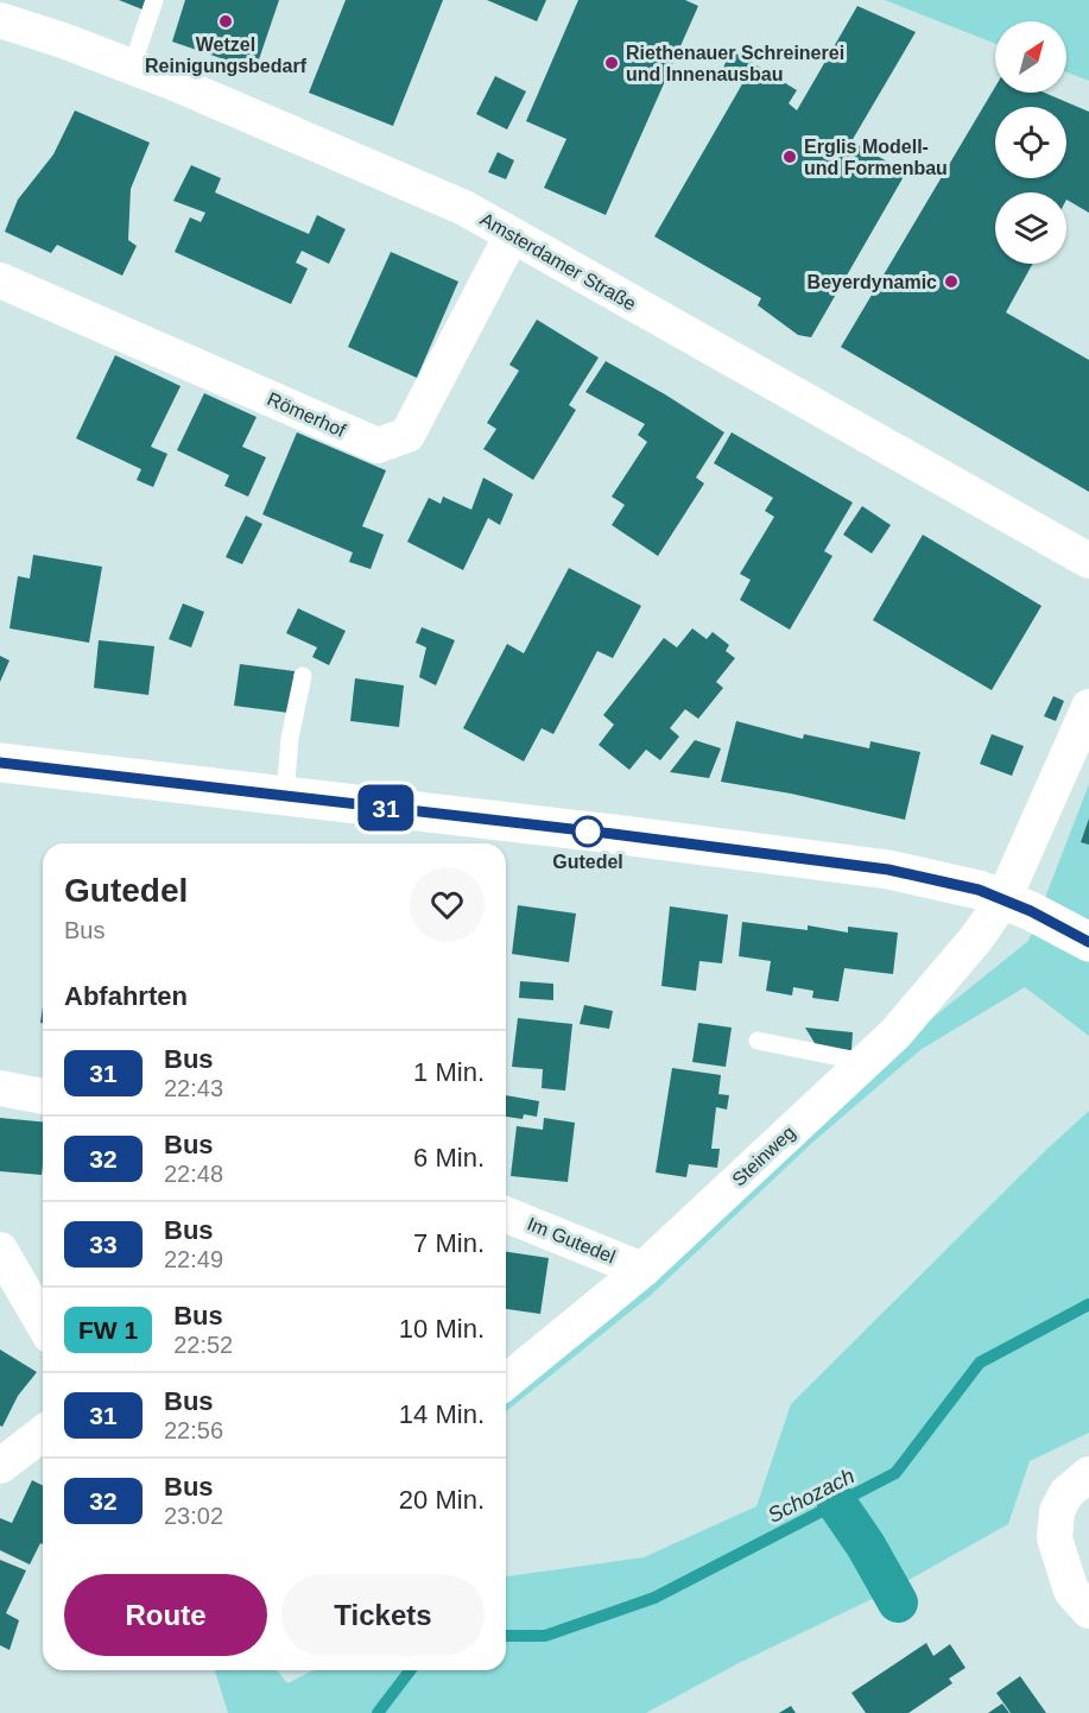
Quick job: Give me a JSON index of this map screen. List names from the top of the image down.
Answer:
{
  "streets": {
    "street": [
      "Amsterdamer Straße",
      "Römerhof",
      "Steinweg",
      "Im Gutedel"
    ]
  },
  "crossings": [
    ["Amsterdamer Straße", "Römerhof"],
    ["Steinweg", "Im Gutedel"]
  ],
  "water": ["Schozach"],
  "places": [
    "Wetzel Reinigungsbedarf",
    "Riethenauer Schreinerei und Innenausbau",
    "Erglis Modell- und Formenbau",
    "Beyerdynamic",
    "Gutedel"
  ],
  "lines": ["bus line 31"],
  "north": "top right",
  "page": {
    "on_map": "31",
    "heading": [
      ["Gutedel", "Bus"],
      "Abfahrten"
    ],
    "list": [
      {
        "mark": "31",
        "name": "Bus",
        "note": "22:43",
        "value": "1 Min."
      },
      {
        "mark": "32",
        "name": "Bus",
        "note": "22:48",
        "value": "6 Min."
      },
      {
        "mark": "33",
        "name": "Bus",
        "note": "22:49",
        "value": "7 Min."
      },
      {
        "mark": "FW 1",
        "name": "Bus",
        "note": "22:52",
        "value": "10 Min."
      },
      {
        "mark": "31",
        "name": "Bus",
        "note": "22:56",
        "value": "14 Min."
      },
      {
        "mark": "32",
        "name": "Bus",
        "note": "23:02",
        "value": "20 Min."
      }
    ],
    "buttons": ["Route", "Tickets"]
  }
}
